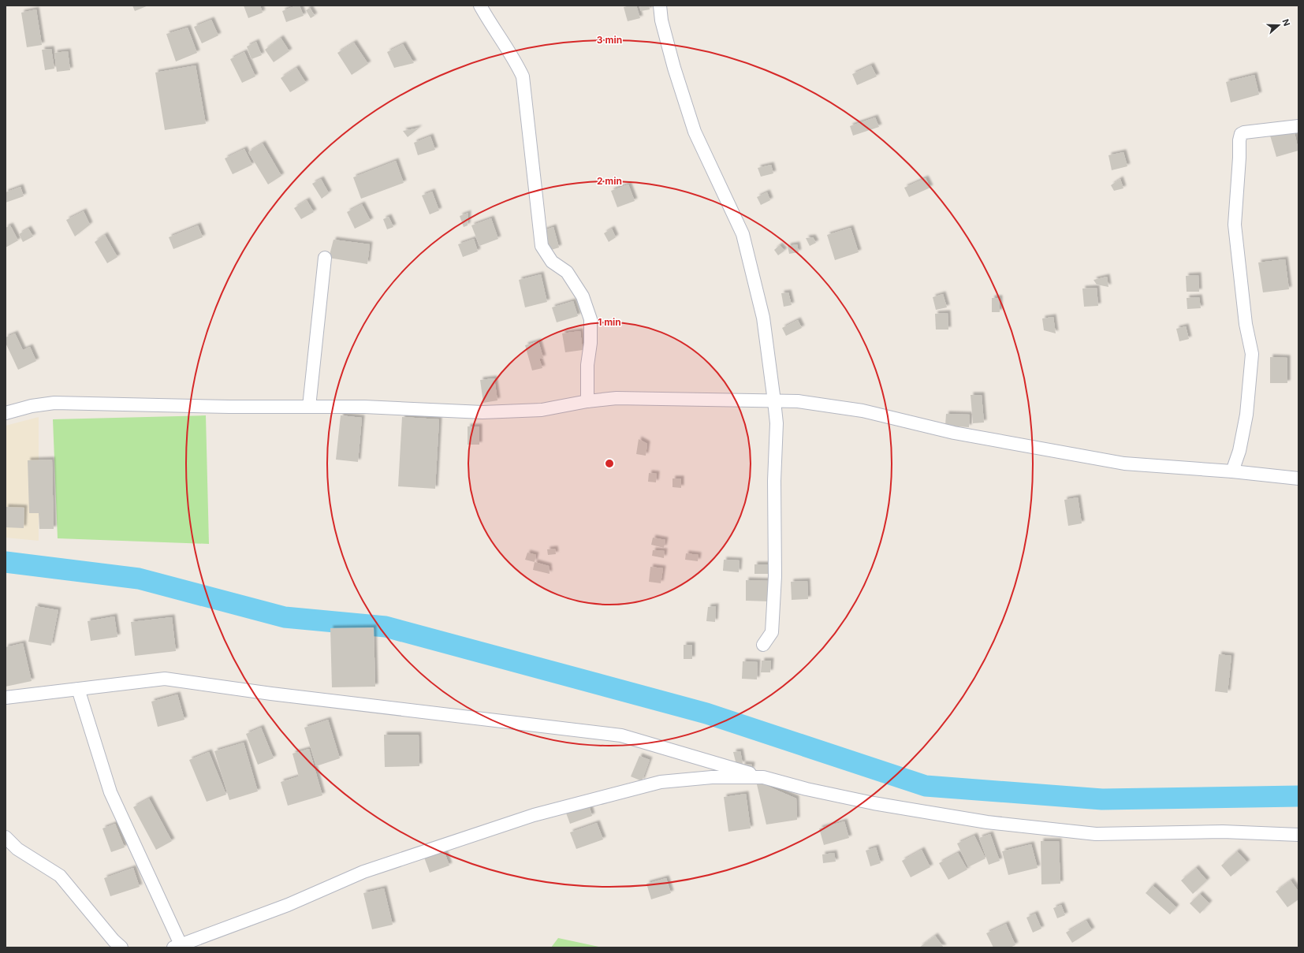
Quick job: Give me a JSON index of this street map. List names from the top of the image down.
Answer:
{
  "north": "right",
  "rings": ["3 min", "2 min", "1 min"]
}
